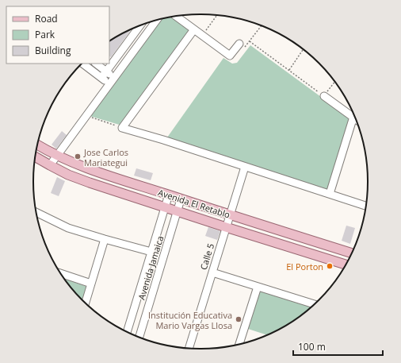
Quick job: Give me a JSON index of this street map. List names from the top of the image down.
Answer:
{
  "streets": {
    "main road": ["Avenida El Retablo"],
    "street": ["Calle 5", "Avenida Jamaica"]
  },
  "crossings": [
    ["Avenida El Retablo", "Calle 5"],
    ["Avenida El Retablo", "Avenida Jamaica"]
  ],
  "places": ["Jose Carlos Mariategui", "El Porton", "Institución Educativa Mario Vargas Llosa"],
  "legend": ["Road", "Park", "Building"],
  "scale_bar": "100 m"
}
